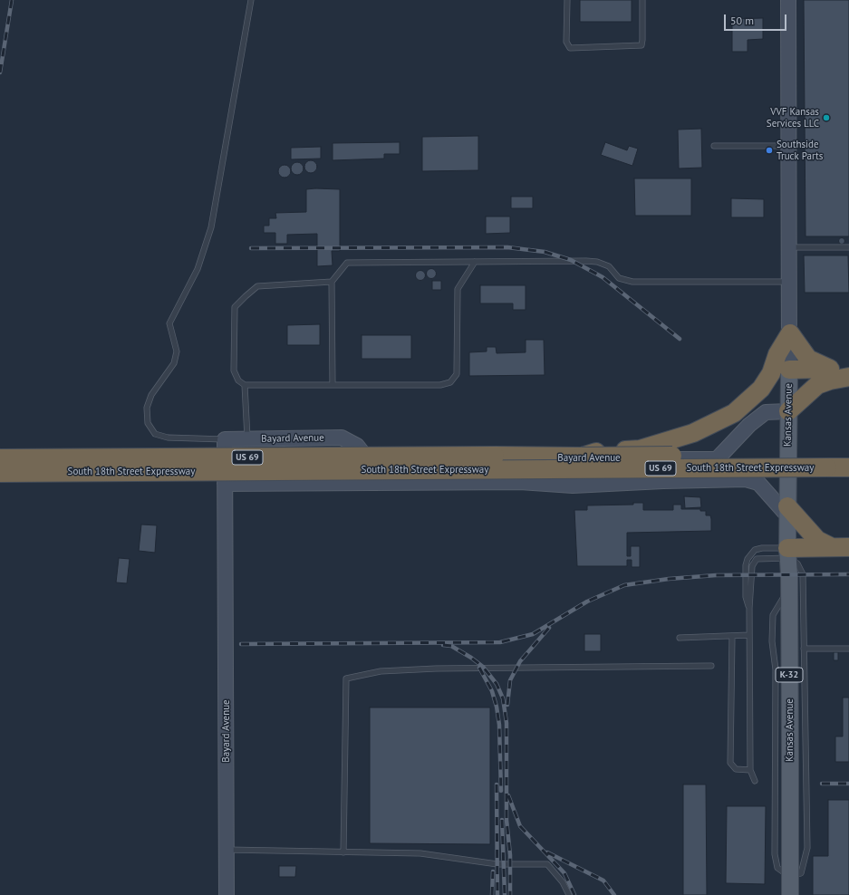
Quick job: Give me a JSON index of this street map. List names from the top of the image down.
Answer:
{
  "streets": {
    "highway": ["US 69", "South 18th Street Expressway"],
    "main road": ["Kansas Avenue", "K-32"],
    "street": ["Bayard Avenue"]
  },
  "crossings": [
    ["Kansas Avenue", "Bayard Avenue"]
  ],
  "places": ["VVF Kansas Services LLC", "Southside Truck Parts"],
  "scale_bar": "50 m"
}
